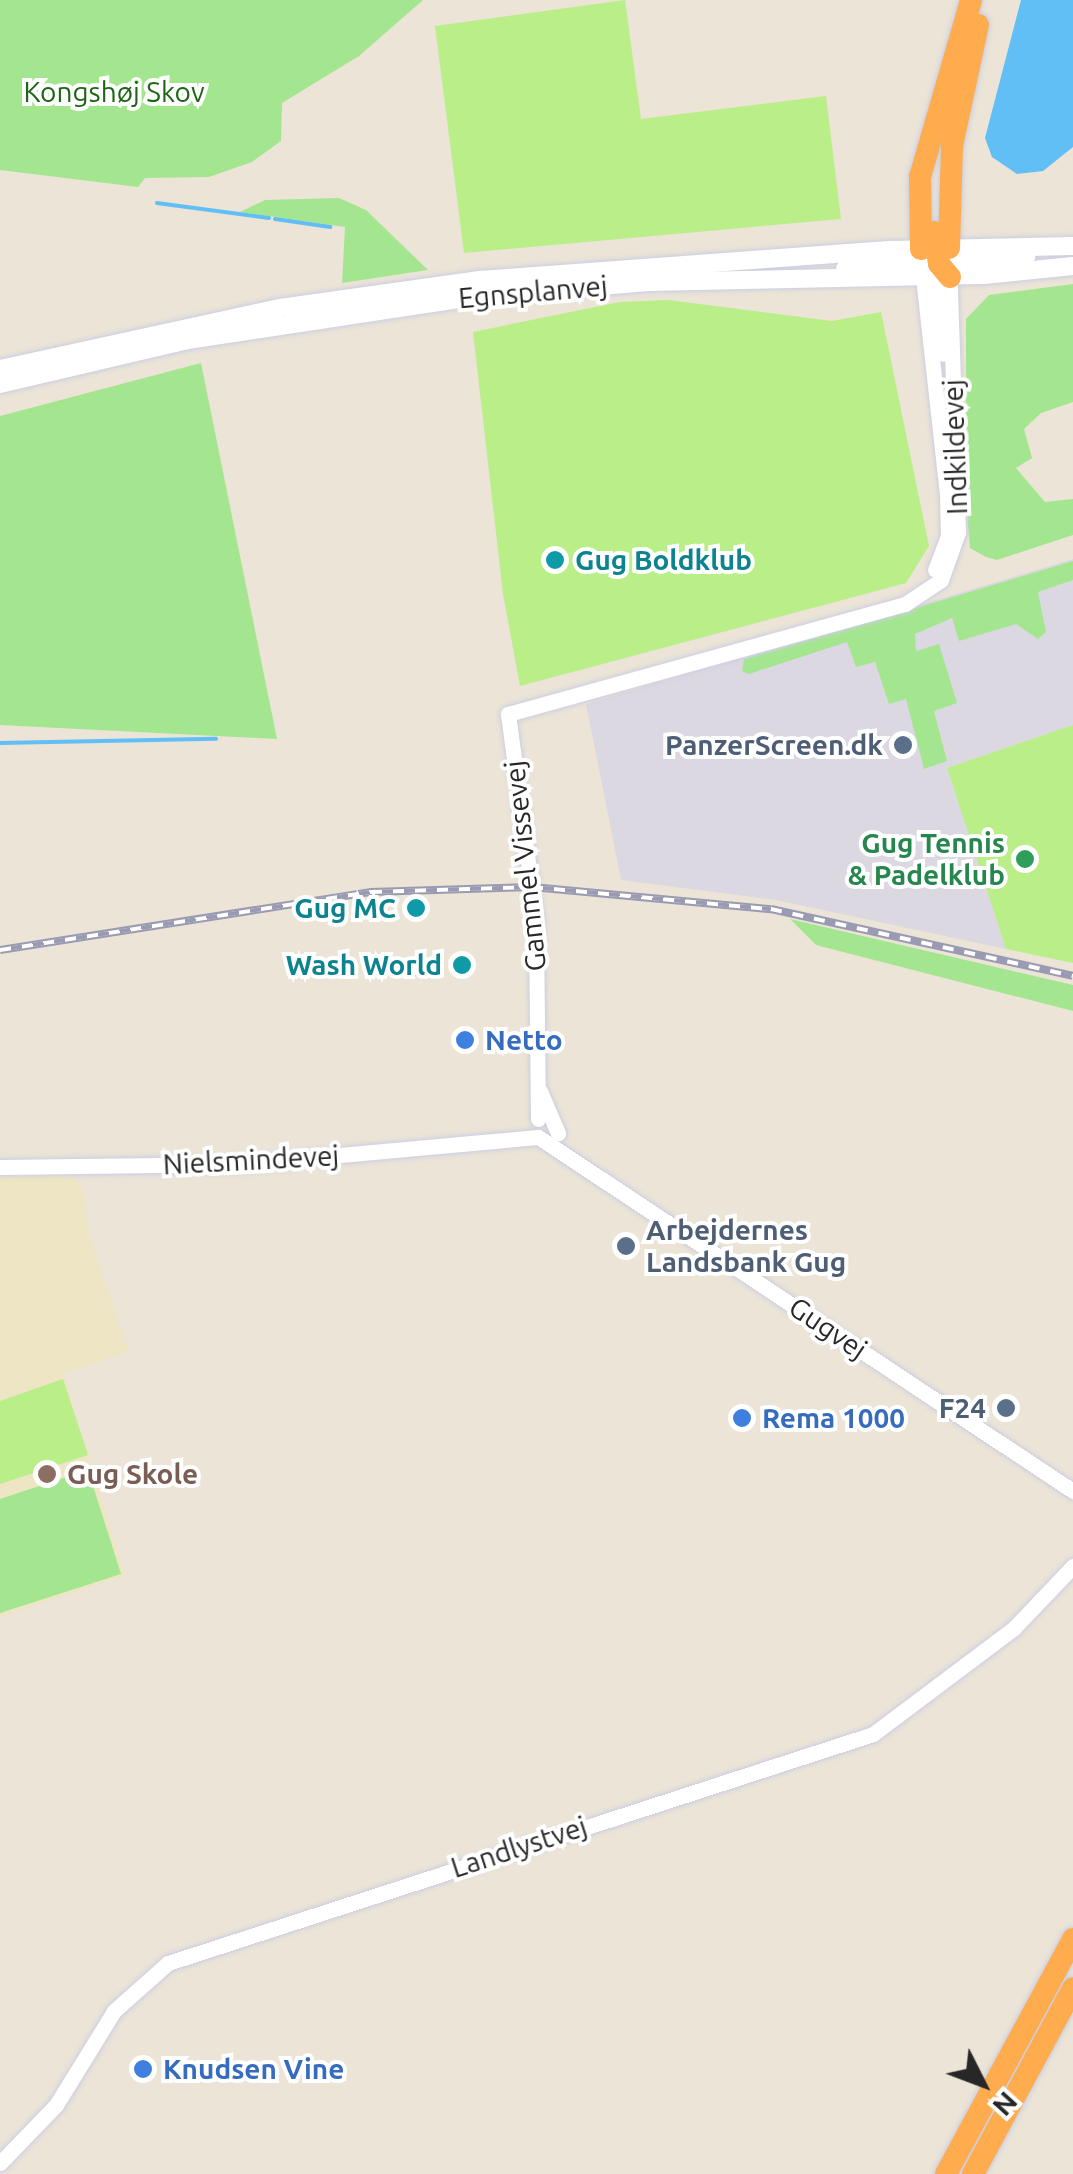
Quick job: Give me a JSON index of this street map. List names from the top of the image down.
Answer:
{
  "streets": {
    "main road": ["Egnsplanvej"],
    "street": [
      "Indkildevej",
      "Gammel Vissevej",
      "Nielsmindevej",
      "Gugvej",
      "Landlystvej"
    ]
  },
  "crossings": [
    ["Egnsplanvej", "Indkildevej"],
    ["Indkildevej", "Gammel Vissevej"],
    ["Gammel Vissevej", "Nielsmindevej"],
    ["Gammel Vissevej", "Gugvej"],
    ["Nielsmindevej", "Gugvej"]
  ],
  "parks": ["Kongshøj Skov"],
  "places": [
    "Gug Boldklub",
    "PanzerScreen.dk",
    "Gug Tennis & Padelklub",
    "Gug MC",
    "Wash World",
    "Netto",
    "Arbejdernes Landsbank Gug",
    "F24",
    "Rema 1000",
    "Gug Skole",
    "Knudsen Vine"
  ],
  "north": "bottom right"
}
